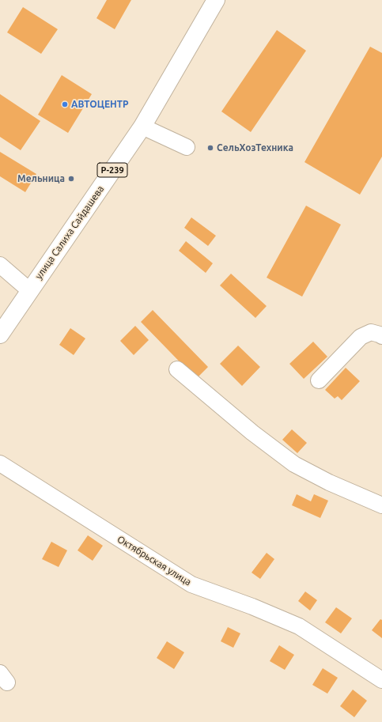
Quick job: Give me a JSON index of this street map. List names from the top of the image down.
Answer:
{
  "streets": {
    "highway": ["Р-239", "улица Салиха Сайдашева"],
    "street": ["Октябрьская улица"]
  },
  "places": ["АВТОЦЕНТР", "СельХозТехника", "Мельница"]
}
